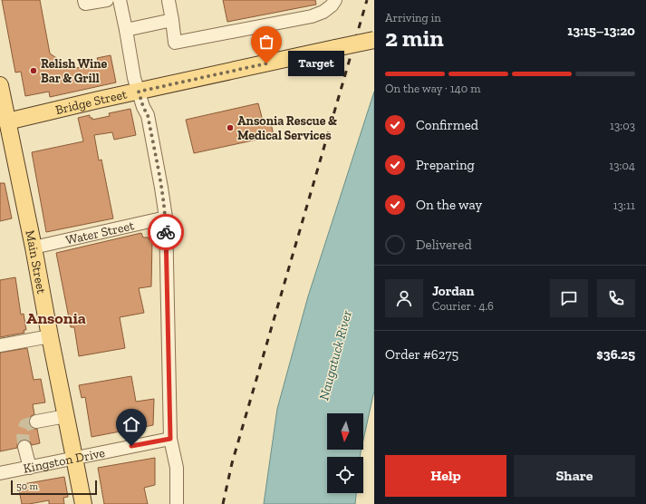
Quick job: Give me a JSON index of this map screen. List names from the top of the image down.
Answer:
{
  "streets": {
    "main road": ["Bridge Street", "Main Street"],
    "street": ["Water Street", "Kingston Drive"]
  },
  "crossings": [
    ["Bridge Street", "Main Street"],
    ["Water Street", "Main Street"],
    ["Main Street", "Kingston Drive"]
  ],
  "districts": ["Ansonia"],
  "water": ["Naugatuck River"],
  "places": ["Target", "Relish Wine Bar & Grill", "Ansonia Rescue & Medical Services"],
  "scale_bar": "50 m",
  "north": "bottom",
  "page": {
    "heading": ["2 min", "Arriving in", "13:15–13:20"],
    "panel": [
      "Jordan",
      "Courier · 4.6",
      "Order #6275",
      "$36.25"
    ],
    "bubble": "Target",
    "bar": "On the way · 140 m",
    "list": [
      ["Confirmed", "13:03"],
      ["Preparing", "13:04"],
      ["On the way", "13:11"],
      "Delivered"
    ],
    "buttons": ["Help", "Share"],
    "scale": "50 m"
  }
}
